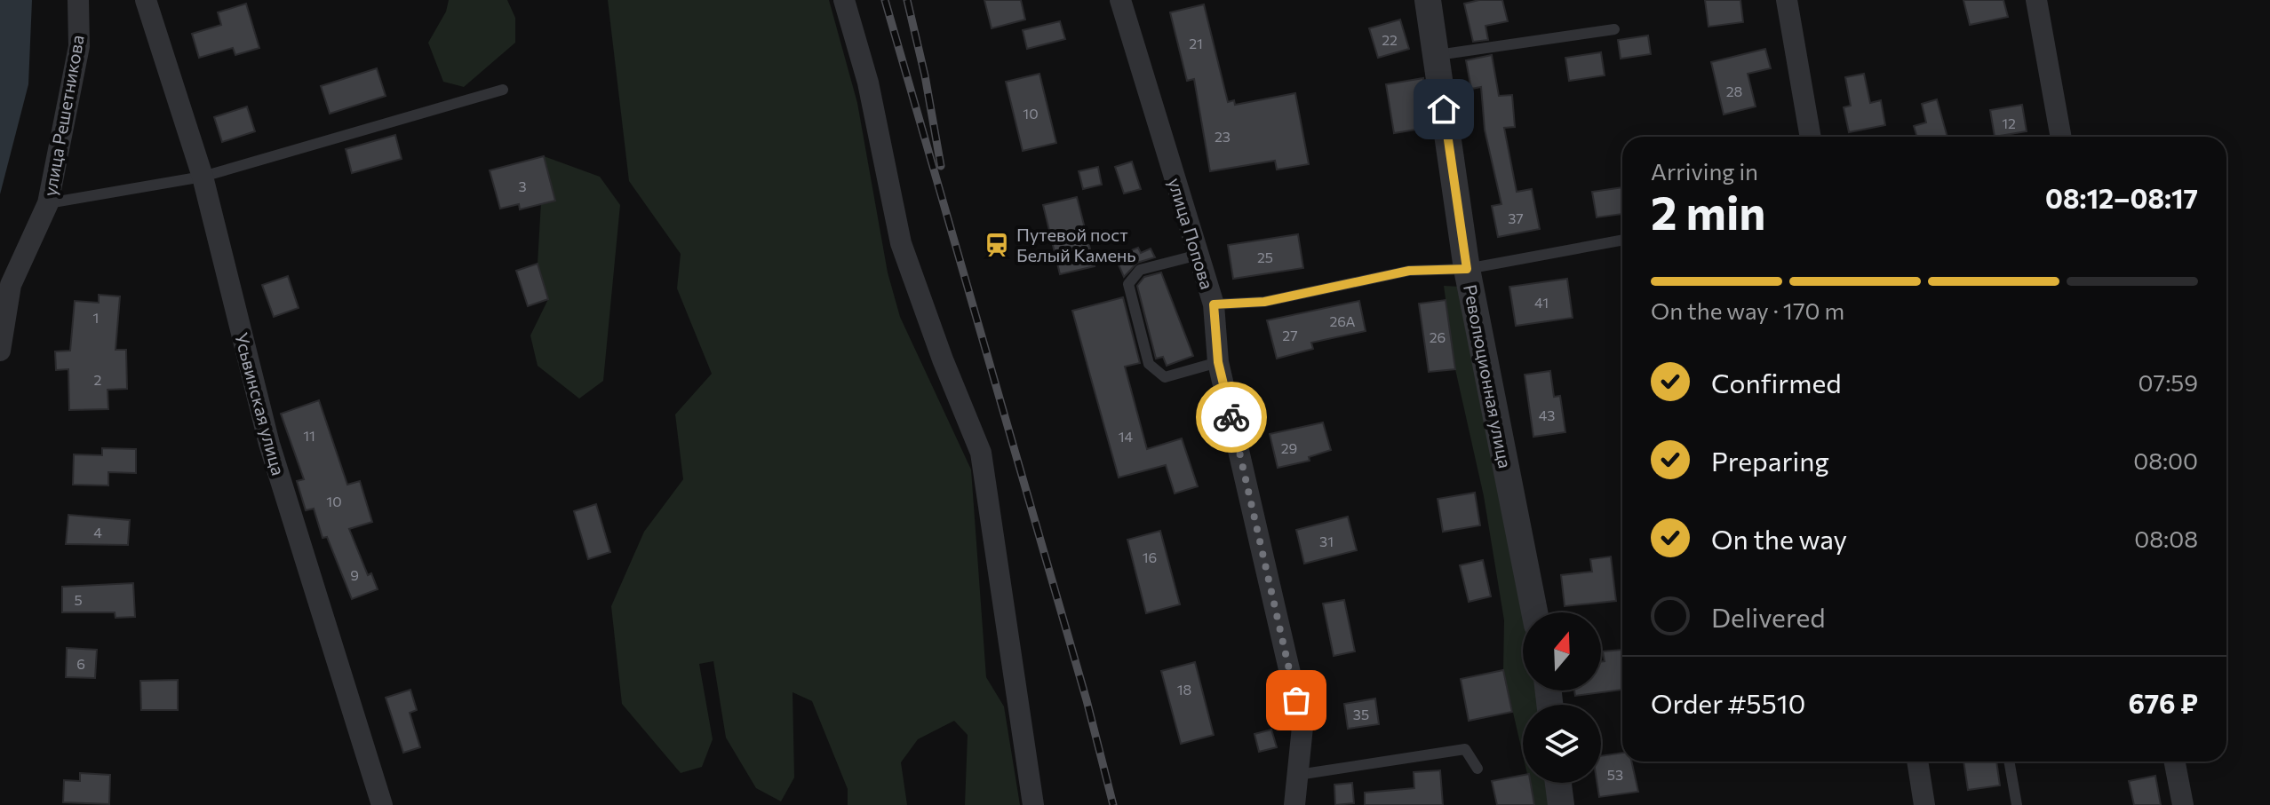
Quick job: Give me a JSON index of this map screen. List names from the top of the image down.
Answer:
{
  "streets": {
    "street": [
      "улица Решетникова",
      "улица Попова",
      "Революционная улица",
      "Усьвинская улица"
    ]
  },
  "places": {
    "station": ["Путевой пост Белый Камень"]
  },
  "house_numbers": [
    "22",
    "21",
    "28",
    "10",
    "12",
    "23",
    "3",
    "37",
    "25",
    "41",
    "1",
    "26А",
    "27",
    "26",
    "2",
    "43",
    "11",
    "14",
    "29",
    "10",
    "4",
    "31",
    "16",
    "9",
    "5",
    "6",
    "18",
    "35",
    "53"
  ],
  "north": "top",
  "page": {
    "heading": ["2 min", "Arriving in", "08:12–08:17"],
    "panel": ["Order #5510", "676 ₽"],
    "bar": "On the way · 170 m",
    "list": [
      ["Confirmed", "07:59"],
      ["Preparing", "08:00"],
      ["On the way", "08:08"],
      "Delivered"
    ]
  }
}
